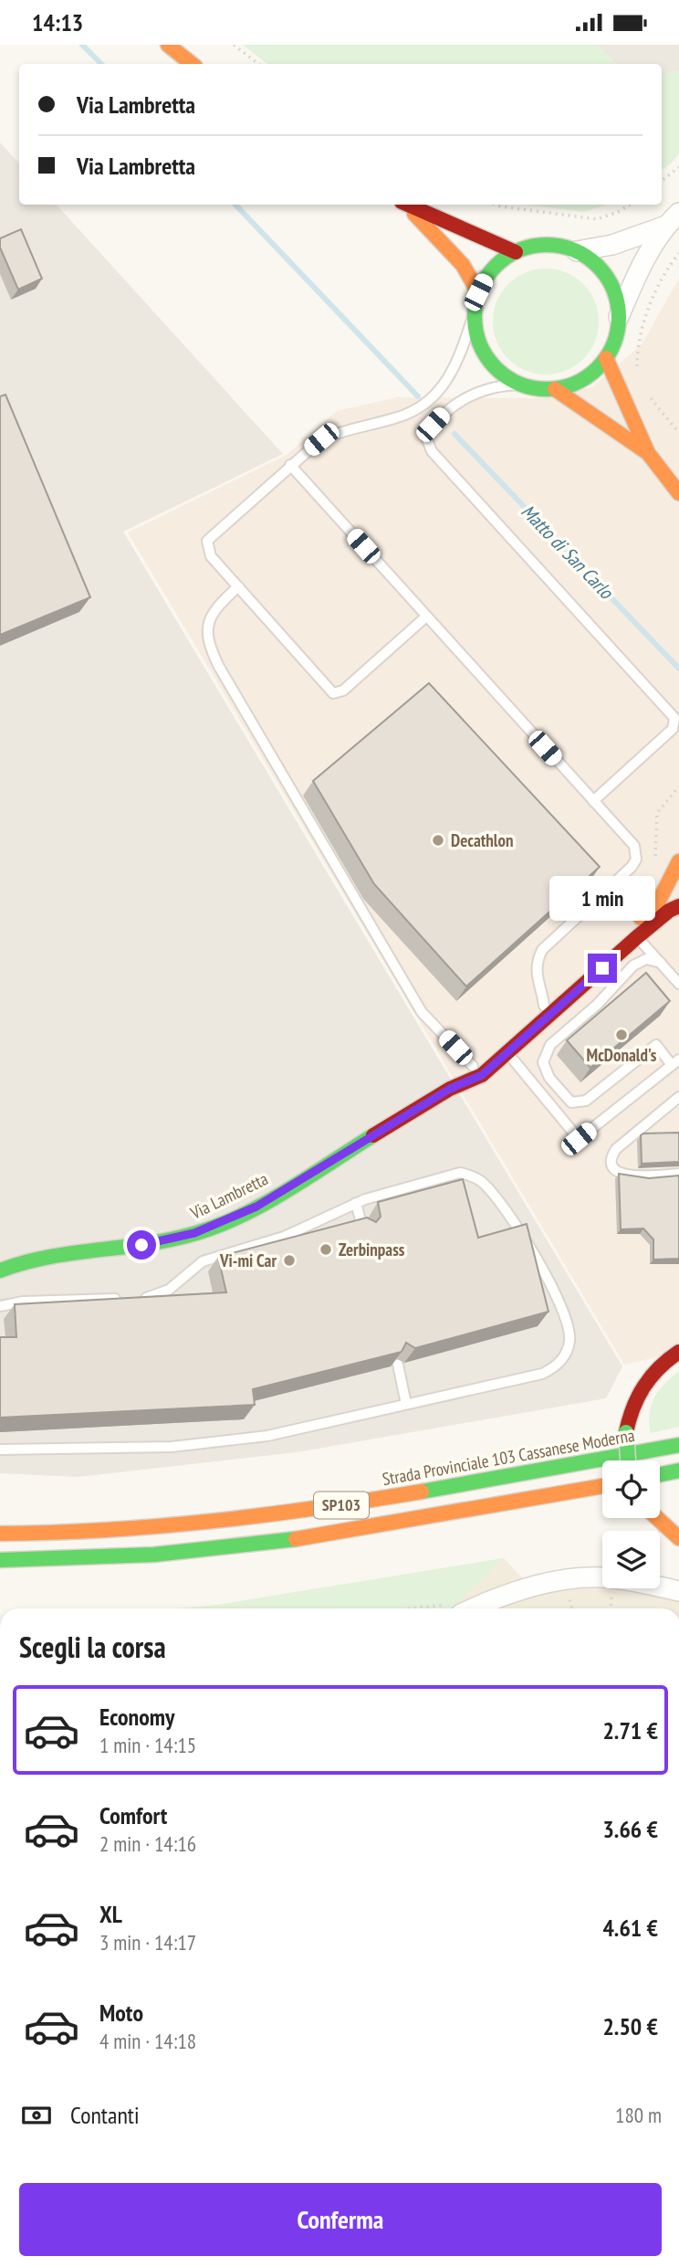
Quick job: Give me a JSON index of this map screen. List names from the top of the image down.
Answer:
{
  "streets": {
    "main road": ["Via Lambretta", "Strada Provinciale 103 Cassanese Moderna", "SP103"]
  },
  "water": ["Matto di San Carlo"],
  "places": [
    "Decathlon",
    "McDonald's",
    "Zerbinpass",
    "Vi-mi Car"
  ],
  "page": {
    "status": "14:13",
    "banner": ["Via Lambretta", "Via Lambretta"],
    "bubble": "1 min",
    "heading": "Scegli la corsa",
    "list": [
      {
        "name": "Economy",
        "note": "1 min · 14:15",
        "value": "2.71 €"
      },
      {
        "name": "Comfort",
        "note": "2 min · 14:16",
        "value": "3.66 €"
      },
      {
        "name": "XL",
        "note": "3 min · 14:17",
        "value": "4.61 €"
      },
      {
        "name": "Moto",
        "note": "4 min · 14:18",
        "value": "2.50 €"
      }
    ],
    "pay": ["Contanti", "180 m"],
    "buttons": "Conferma"
  }
}
